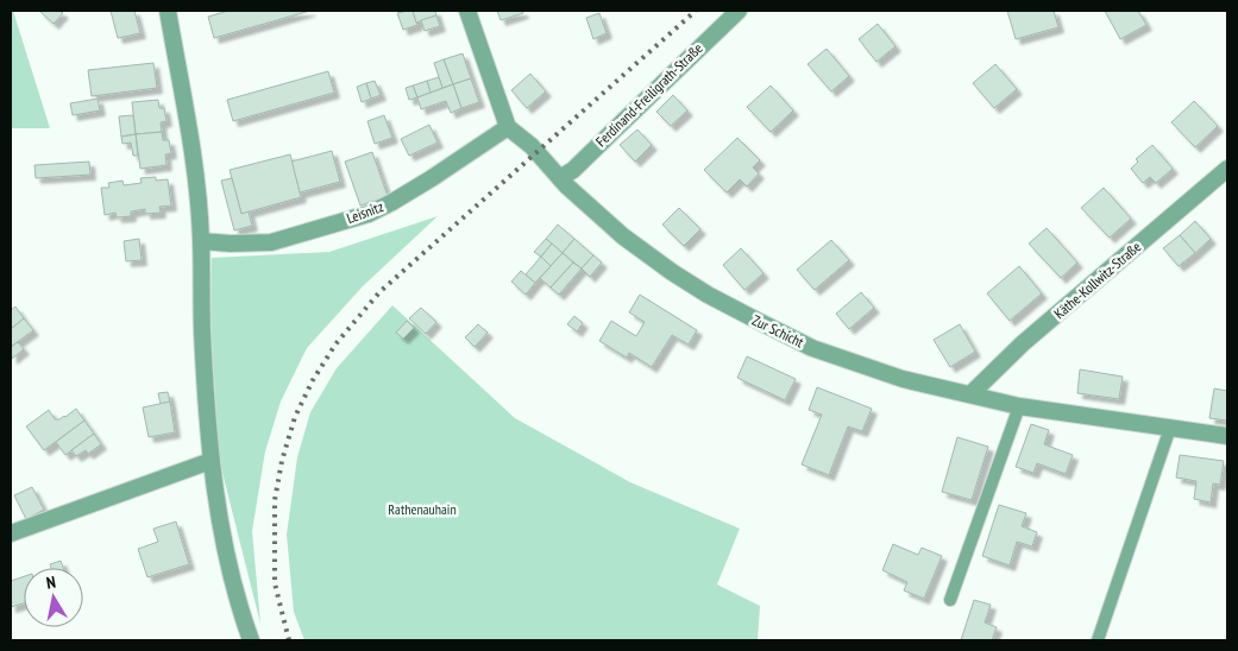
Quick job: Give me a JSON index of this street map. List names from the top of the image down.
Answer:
{
  "streets": {
    "street": [
      "Ferdinand-Freiligrath-Straße",
      "Leisnitz",
      "Käthe-Kollwitz-Straße",
      "Zur Schicht"
    ]
  },
  "crossings": [
    ["Ferdinand-Freiligrath-Straße", "Zur Schicht"],
    ["Leisnitz", "Zur Schicht"],
    ["Käthe-Kollwitz-Straße", "Zur Schicht"]
  ],
  "parks": ["Rathenauhain"],
  "north": "top"
}
